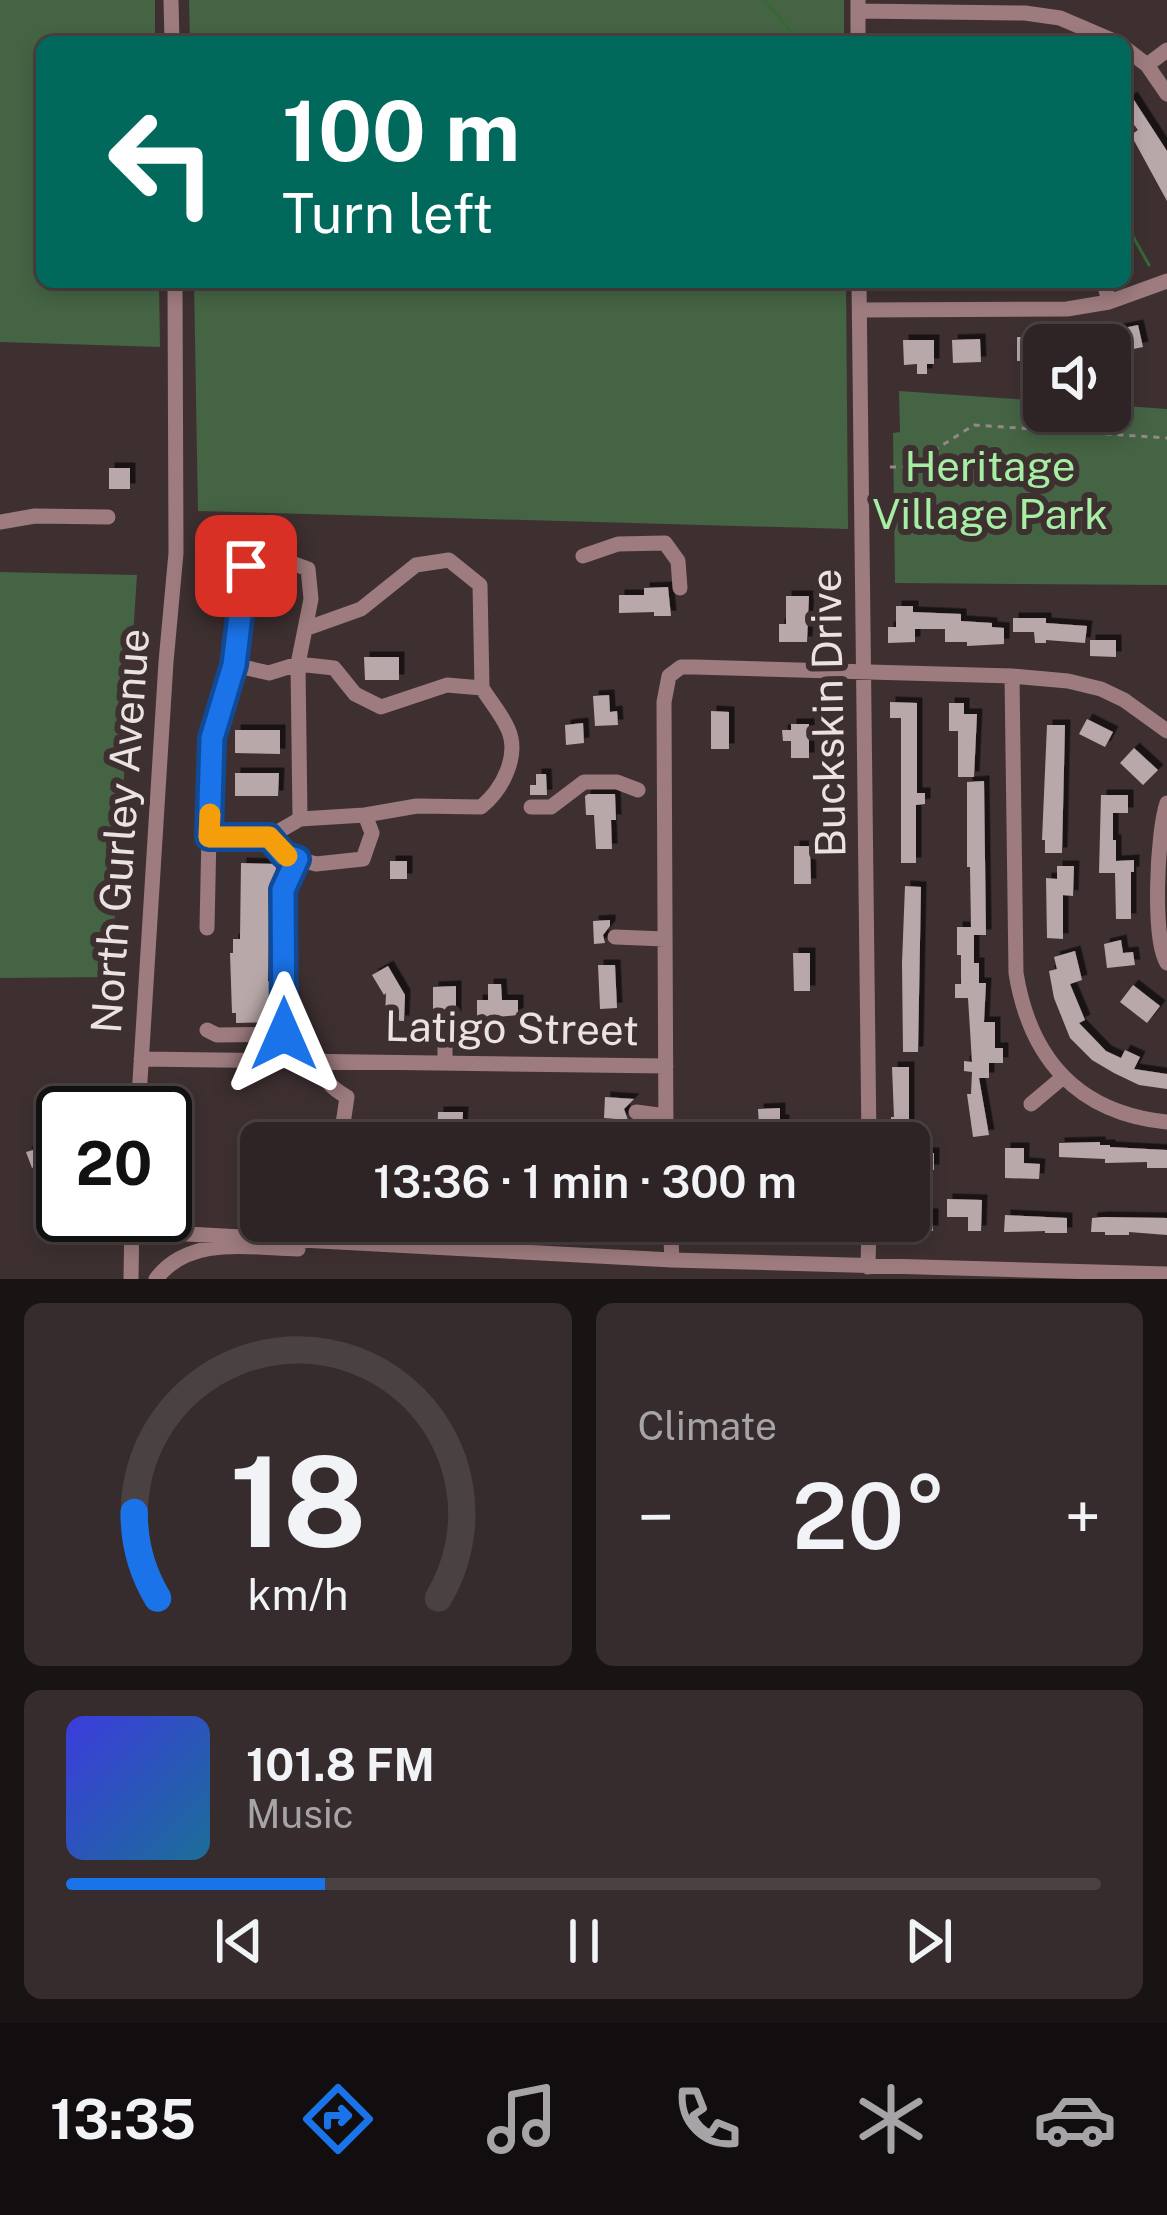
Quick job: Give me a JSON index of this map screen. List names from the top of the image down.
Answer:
{
  "streets": {
    "street": ["Buckskin Drive", "North Gurley Avenue", "Latigo Street"]
  },
  "crossings": [
    ["North Gurley Avenue", "Latigo Street"]
  ],
  "parks": ["Heritage Village Park"],
  "page": {
    "turn": ["100 m", "Turn left"],
    "limit": "20",
    "trip": "13:36 · 1 min · 300 m",
    "tile": "Climate",
    "heat": ["−", "20°", "+"],
    "song": ["101.8 FM", "Music"],
    "tabs": "13:35",
    "gauge": ["18", "km/h"]
  }
}
